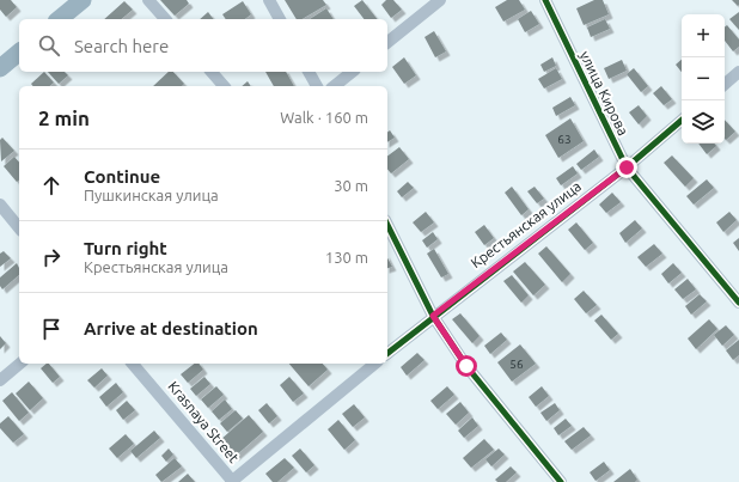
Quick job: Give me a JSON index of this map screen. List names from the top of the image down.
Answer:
{
  "streets": {
    "street": ["улица Кирова", "Крестьянская улица", "Krasnaya Street"]
  },
  "crossings": [
    ["улица Кирова", "Крестьянская улица"]
  ],
  "house_numbers": ["63", "56"],
  "page": {
    "map_buttons": ["+", "−"],
    "search": "Search here",
    "heading": ["2 min", "Walk · 160 m"],
    "list": [
      ["Continue", "Пушкинская улица", "30 m"],
      ["Turn right", "Крестьянская улица", "130 m"],
      "Arrive at destination"
    ]
  }
}
